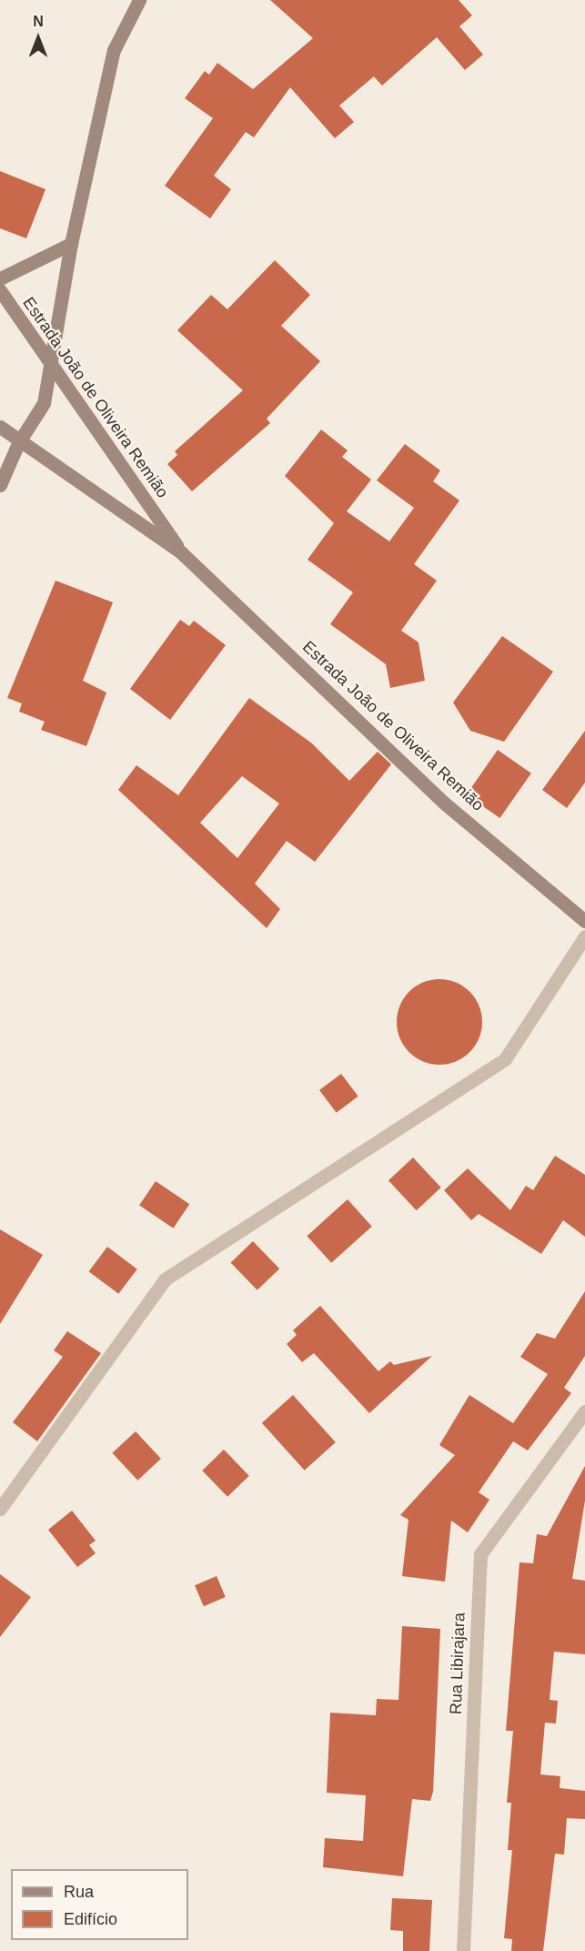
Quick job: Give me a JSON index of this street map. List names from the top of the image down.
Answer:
{
  "streets": {
    "main road": ["Estrada João de Oliveira Remião"],
    "street": ["Rua Libirajara"]
  },
  "legend": ["Rua", "Edifício"],
  "north": "top"
}
